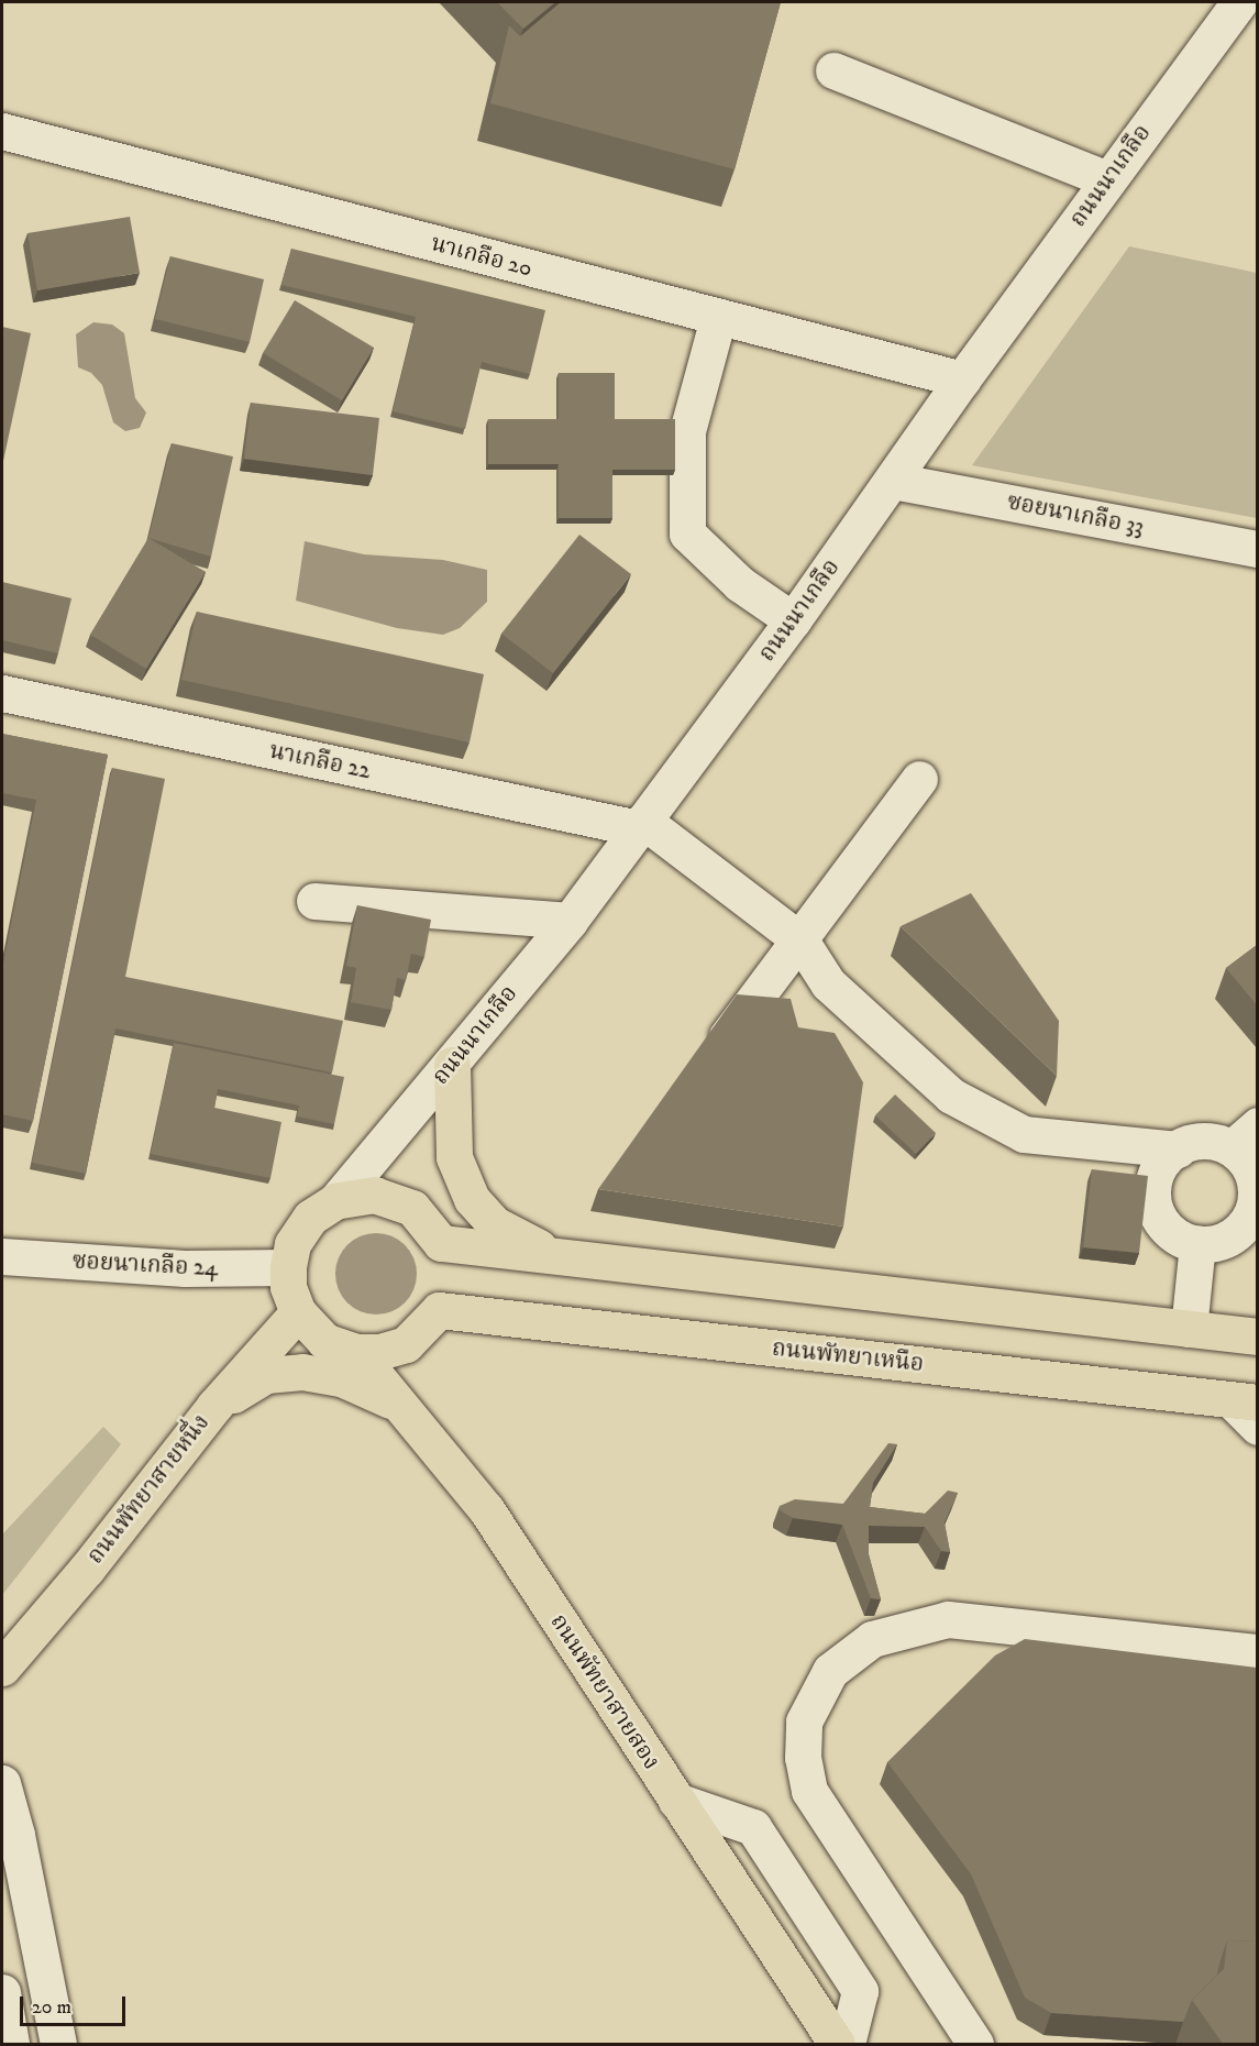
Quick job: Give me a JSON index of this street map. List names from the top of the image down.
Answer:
{
  "streets": {
    "main road": ["ถนนพัทยาเหนือ", "ถนนพัทยาสายหนึ่ง", "ถนนพัทยาสายสอง"],
    "street": [
      "ถนนนาเกลือ",
      "นาเกลือ 20",
      "ซอยนาเกลือ 33",
      "นาเกลือ 22",
      "ซอยนาเกลือ 24"
    ]
  },
  "crossings": [
    ["ถนนนาเกลือ", "นาเกลือ 20"],
    ["ถนนนาเกลือ", "ซอยนาเกลือ 33"],
    ["ถนนนาเกลือ", "นาเกลือ 22"],
    ["ถนนพัทยาเหนือ", "ถนนพัทยาสายสอง"]
  ],
  "scale_bar": "20 m"
}
